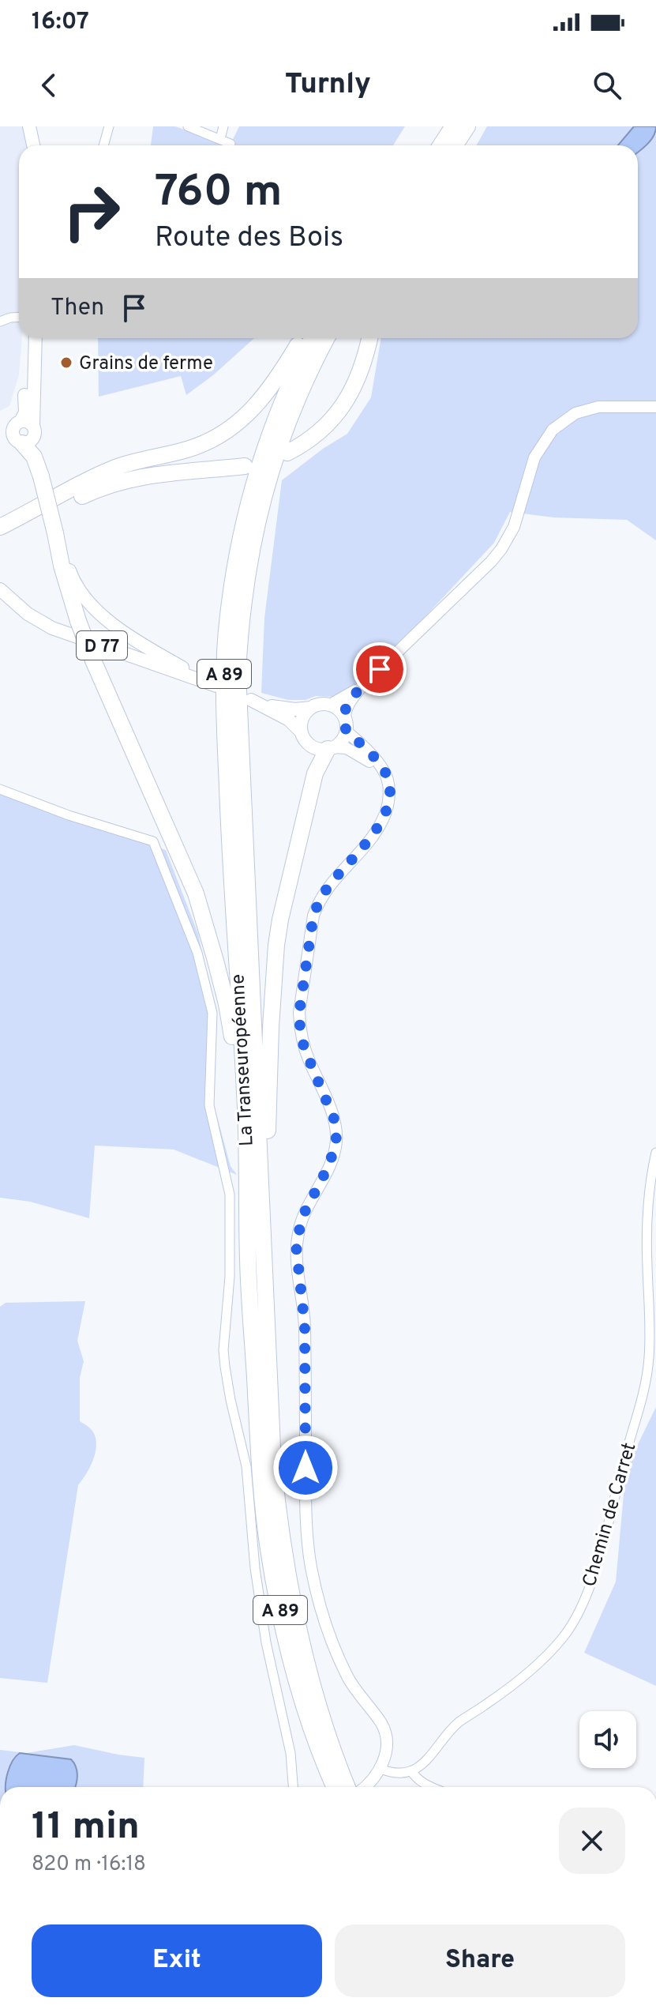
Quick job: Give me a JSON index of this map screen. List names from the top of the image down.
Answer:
{
  "streets": {
    "highway": ["A 89", "La Transeuropéenne"],
    "main road": ["D 77"],
    "street": ["Chemin de Carret"]
  },
  "places": ["Grains de ferme"],
  "page": {
    "status": "16:07",
    "header": "Turnly",
    "turn": ["760 m", "Route des Bois"],
    "then": "Then",
    "heading": ["11 min", "820 m · 16:18"],
    "buttons": ["Exit", "Share"]
  }
}
